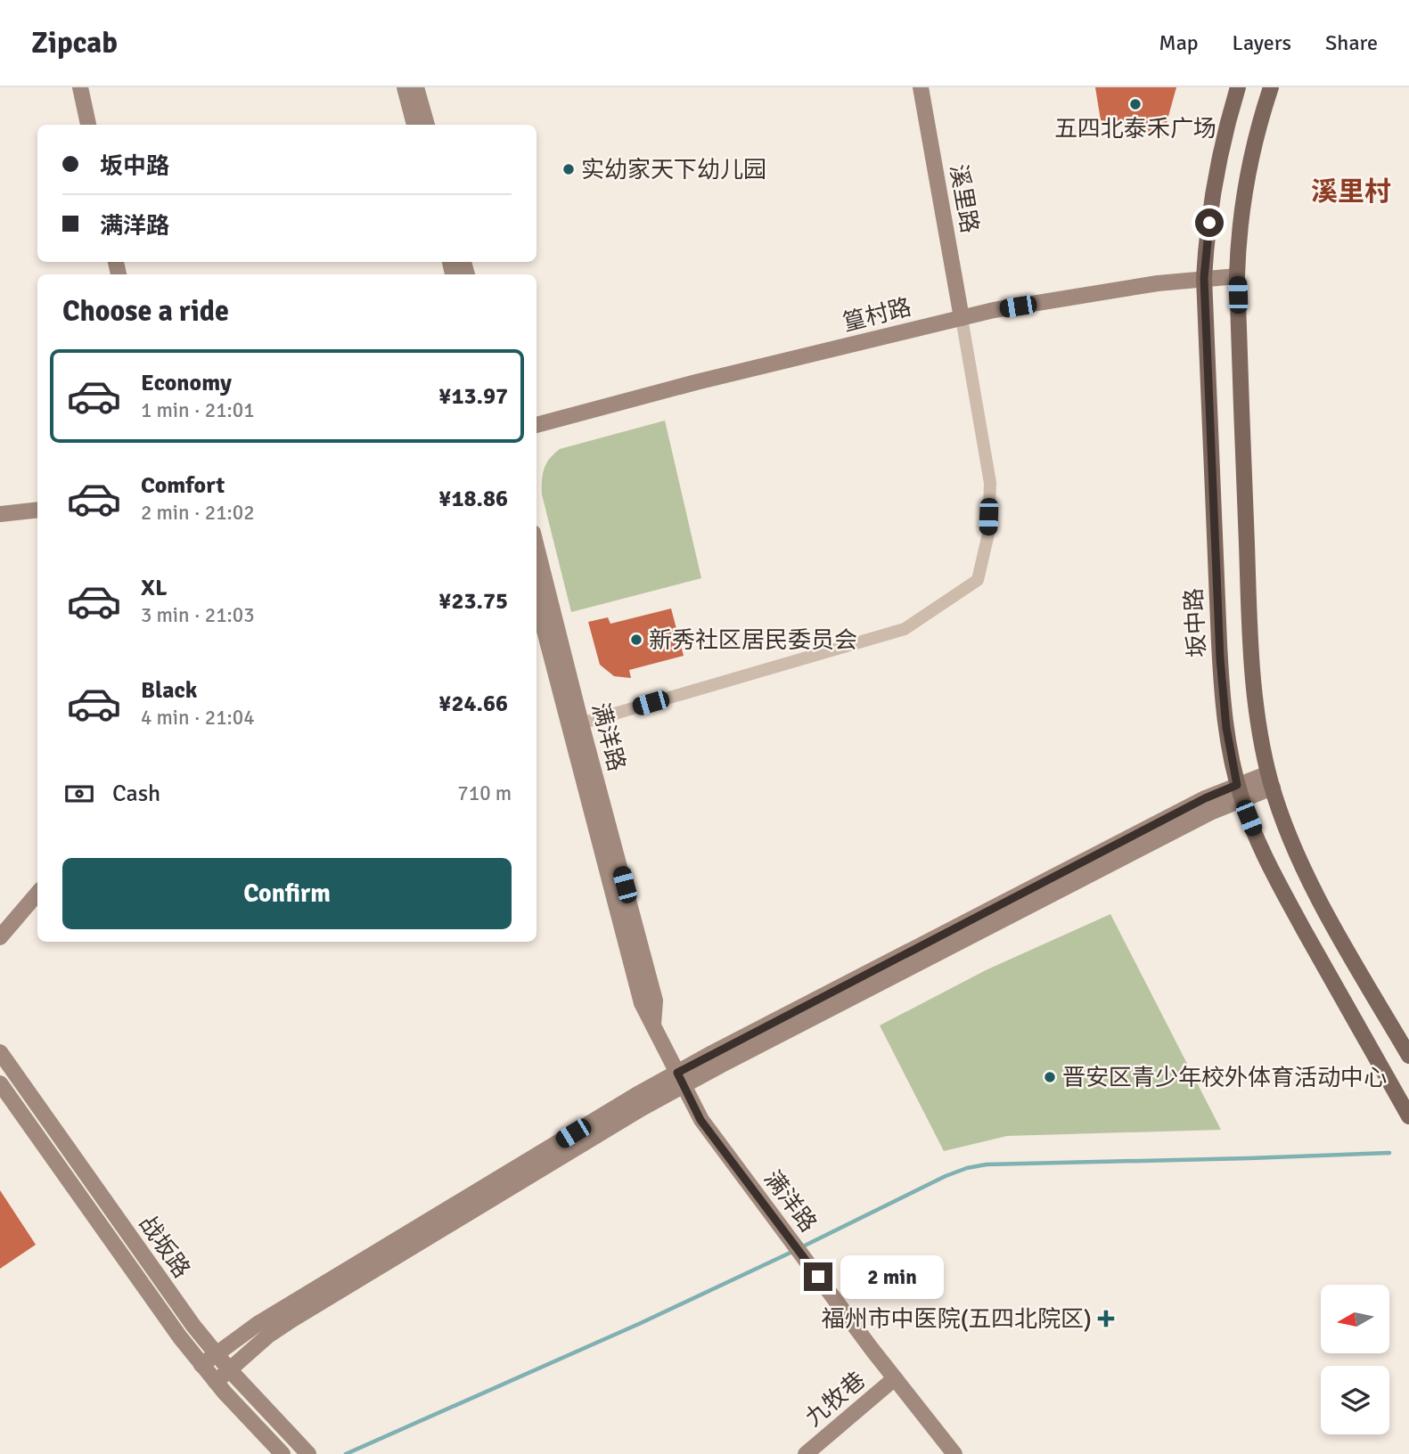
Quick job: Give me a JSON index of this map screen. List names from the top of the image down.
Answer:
{
  "streets": {
    "main road": ["坂中路"],
    "street": [
      "溪里路",
      "篁村路",
      "满洋路",
      "战坂路",
      "九牧巷"
    ]
  },
  "crossings": [
    ["溪里路", "篁村路"],
    ["篁村路", "坂中路"],
    ["满洋路", "九牧巷"]
  ],
  "districts": ["溪里村"],
  "places": {
    "other": [
      "五四北泰禾广场",
      "实幼家天下幼儿园",
      "新秀社区居民委员会",
      "晋安区青少年校外体育活动中心"
    ],
    "health": ["福州市中医院(五四北院区)"]
  },
  "north": "left",
  "page": {
    "header": "Zipcab",
    "nav": ["Map", "Layers", "Share"],
    "banner": ["坂中路", "满洋路"],
    "heading": "Choose a ride",
    "list": [
      {
        "name": "Economy",
        "note": "1 min · 21:01",
        "value": "¥13.97"
      },
      {
        "name": "Comfort",
        "note": "2 min · 21:02",
        "value": "¥18.86"
      },
      {
        "name": "XL",
        "note": "3 min · 21:03",
        "value": "¥23.75"
      },
      {
        "name": "Black",
        "note": "4 min · 21:04",
        "value": "¥24.66"
      }
    ],
    "pay": ["Cash", "710 m"],
    "buttons": "Confirm",
    "bubble": "2 min"
  }
}
